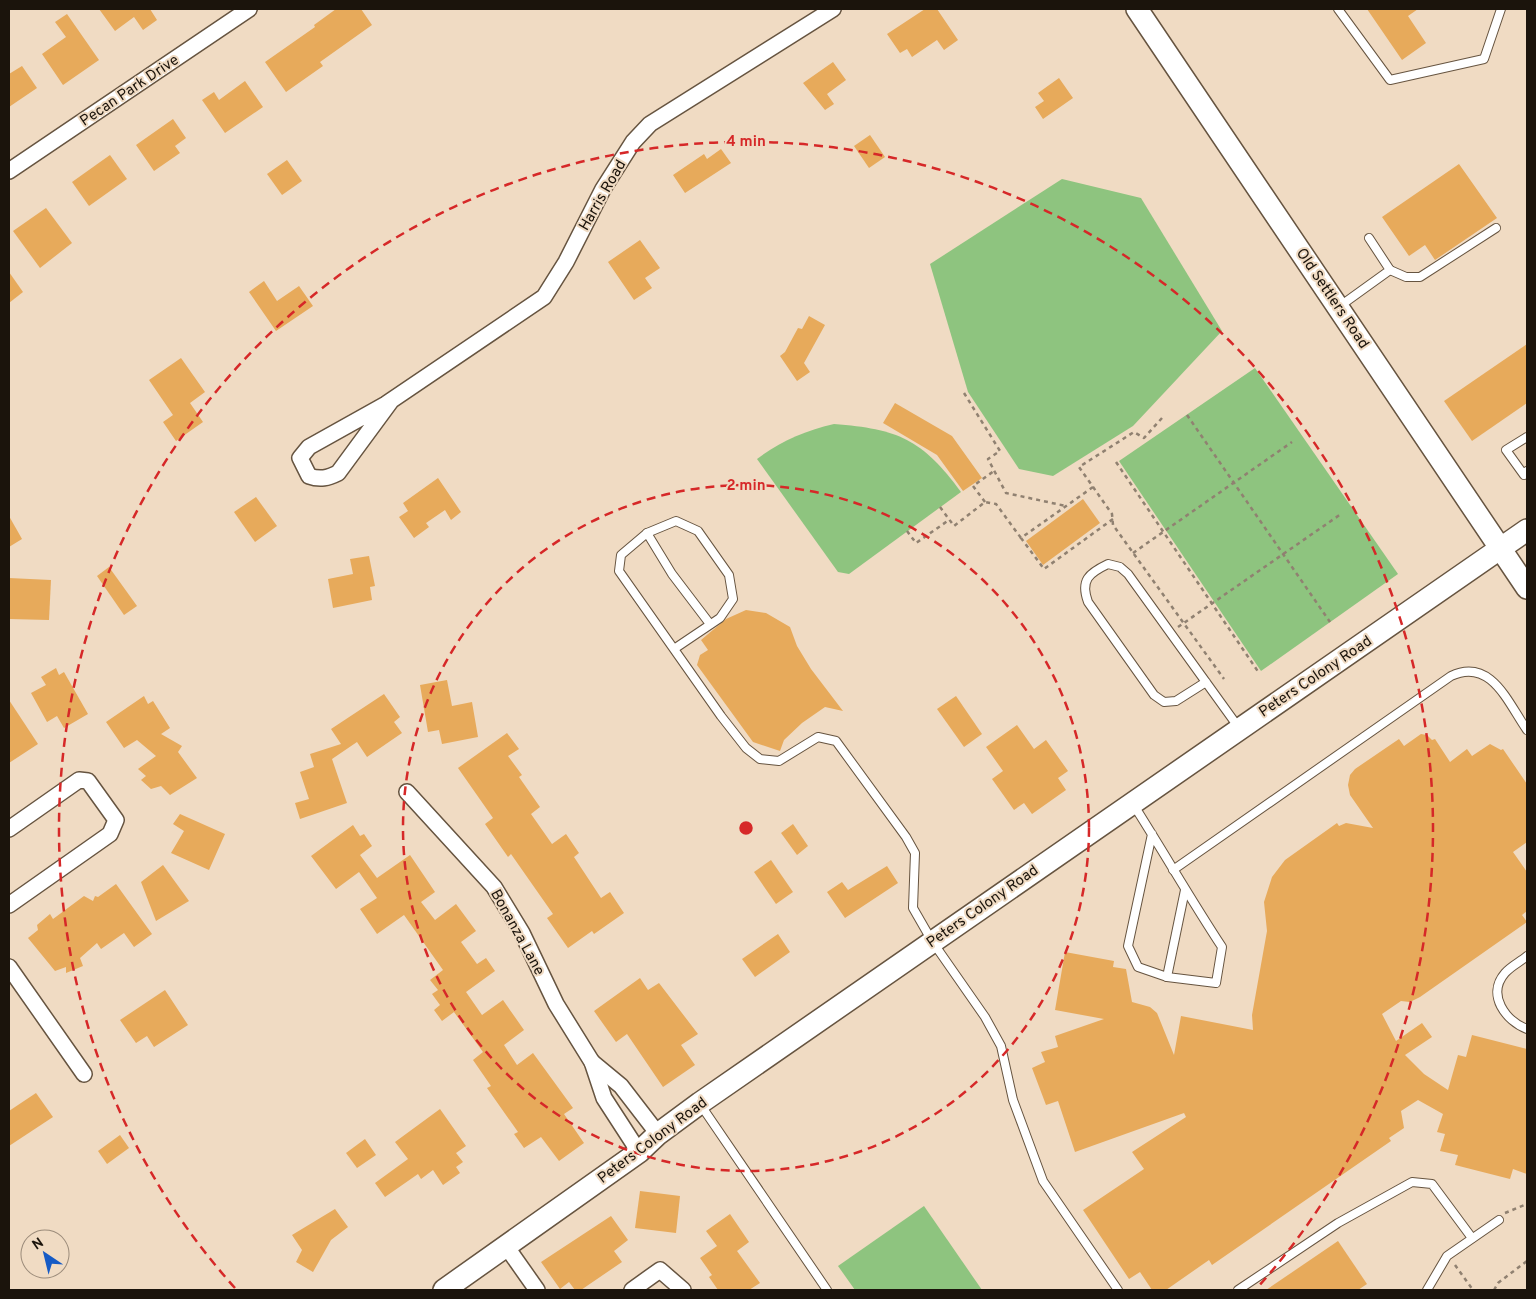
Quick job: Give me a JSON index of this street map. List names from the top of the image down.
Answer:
{
  "streets": {
    "street": [
      "Pecan Park Drive",
      "Harris Road",
      "Old Settlers Road",
      "Peters Colony Road",
      "Bonanza Lane"
    ]
  },
  "crossings": [
    ["Old Settlers Road", "Peters Colony Road"],
    ["Peters Colony Road", "Bonanza Lane"]
  ],
  "north": "top left",
  "rings": ["4 min", "2 min"]
}
